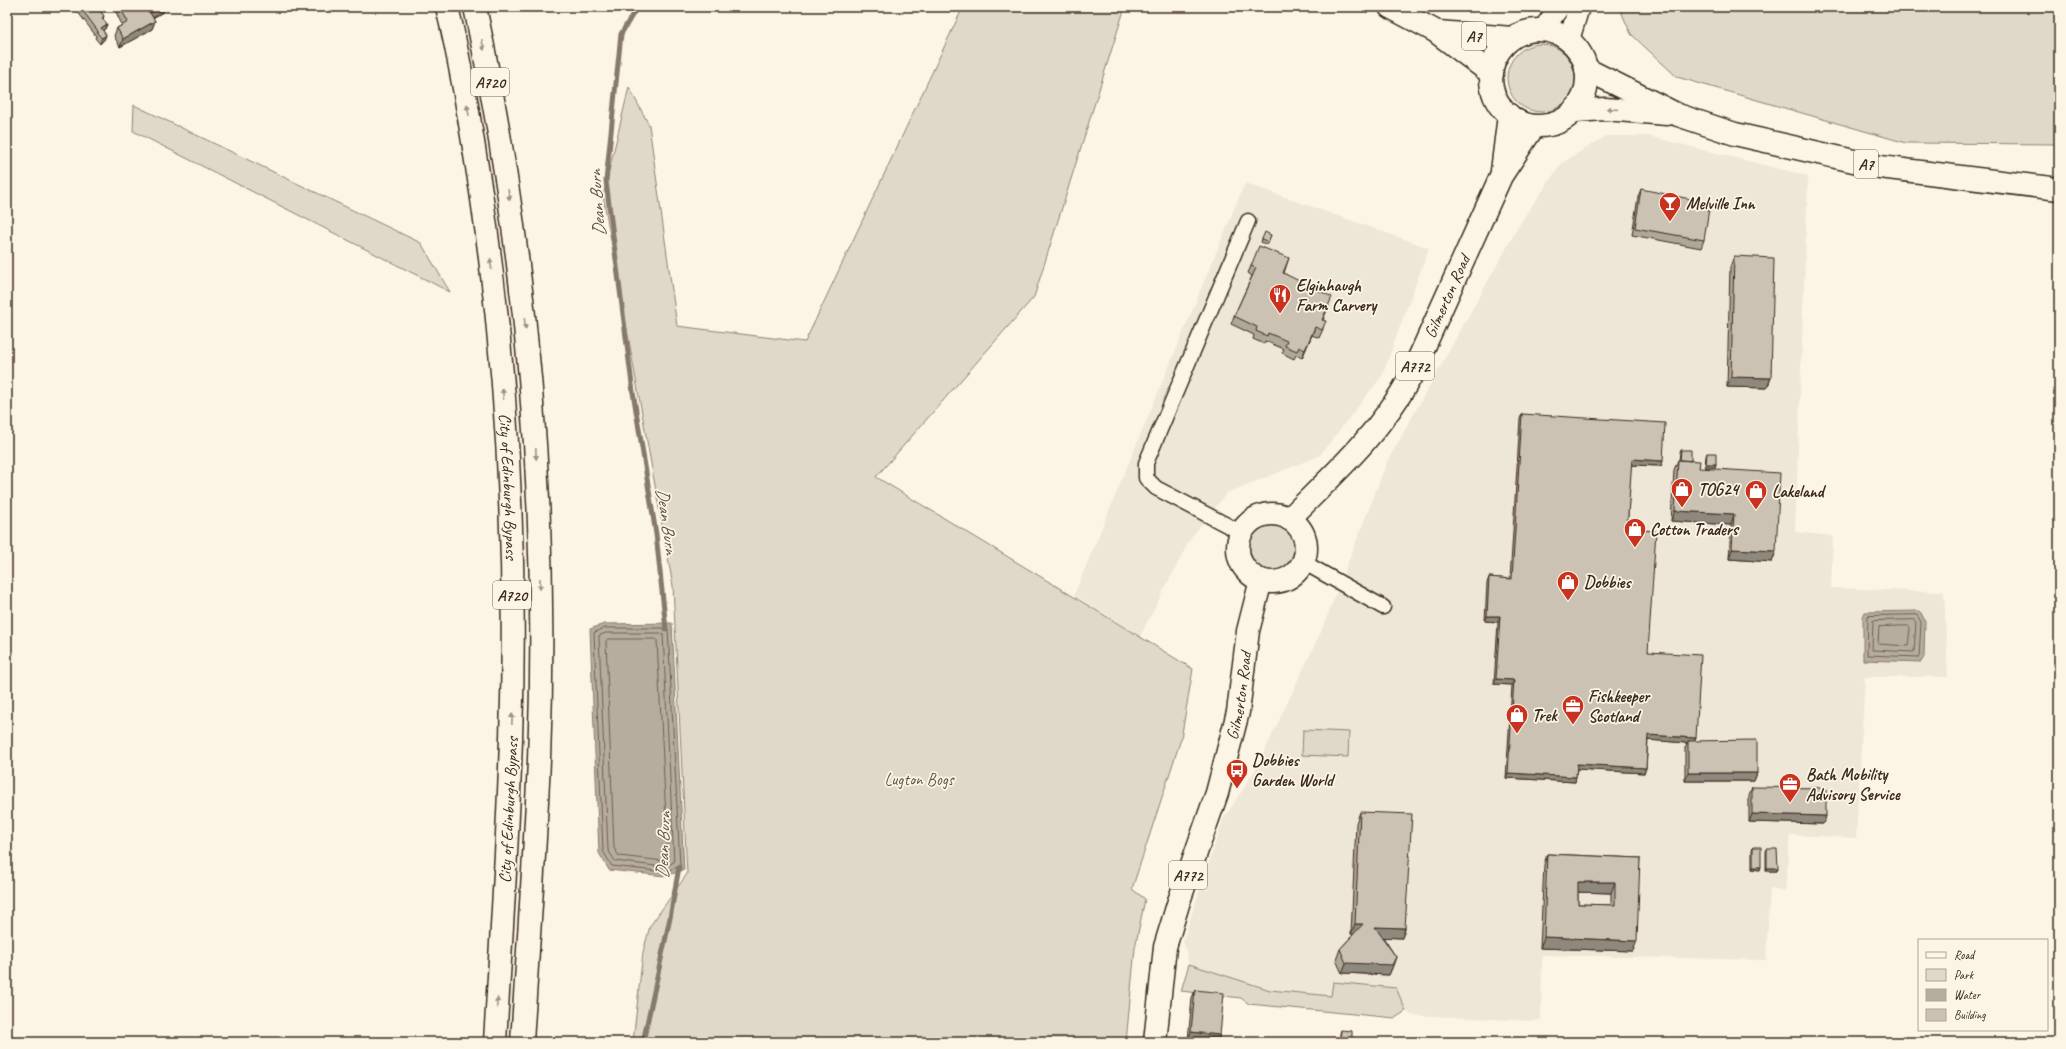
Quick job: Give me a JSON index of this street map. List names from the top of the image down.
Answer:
{
  "streets": {
    "main road": [
      "A7",
      "A720",
      "Gilmerton Road",
      "A772",
      "City of Edinburgh Bypass"
    ]
  },
  "crossings": [
    ["A7", "Gilmerton Road"]
  ],
  "water": ["Dean Burn"],
  "parks": ["Lugton Bogs"],
  "places": {
    "bar": ["Melville Inn"],
    "restaurant": ["Elginhaugh Farm Carvery"],
    "shop": [
      "TOG24",
      "Lakeland",
      "Cotton Traders",
      "Dobbies",
      "Trek"
    ],
    "office": ["Fishkeeper Scotland", "Bath Mobility Advisory Service"],
    "bus stop": ["Dobbies Garden World"]
  },
  "legend": [
    "Road",
    "Park",
    "Water",
    "Building"
  ]
}
